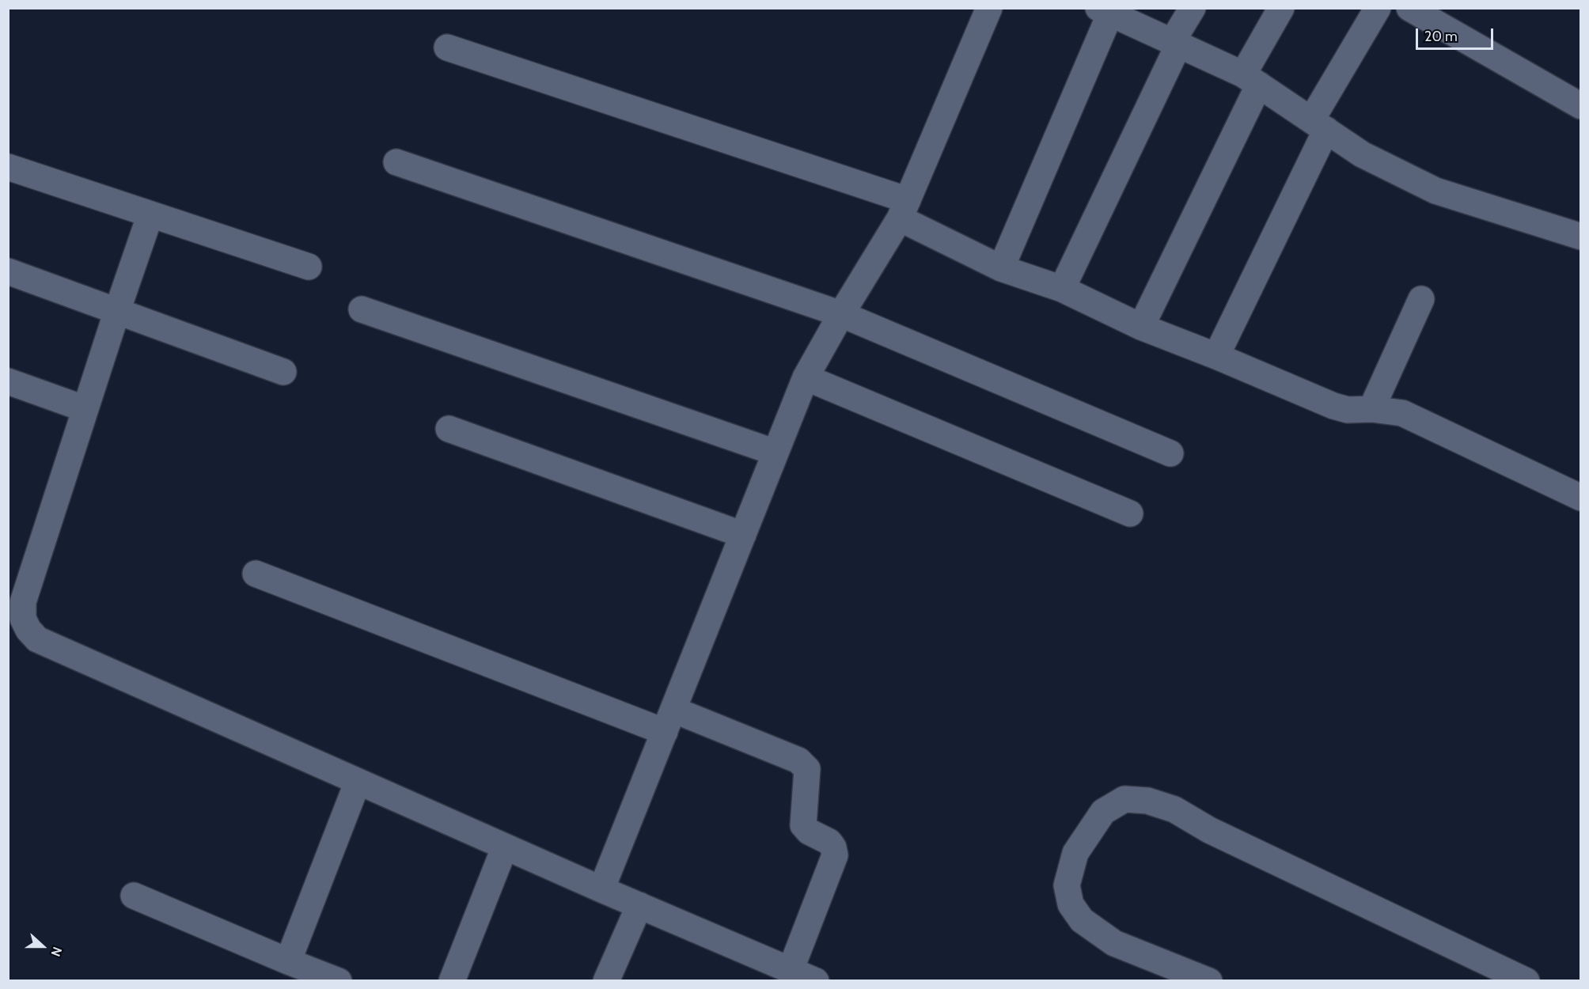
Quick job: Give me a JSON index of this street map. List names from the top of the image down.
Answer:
{
  "scale_bar": "20 m",
  "north": "right"
}
